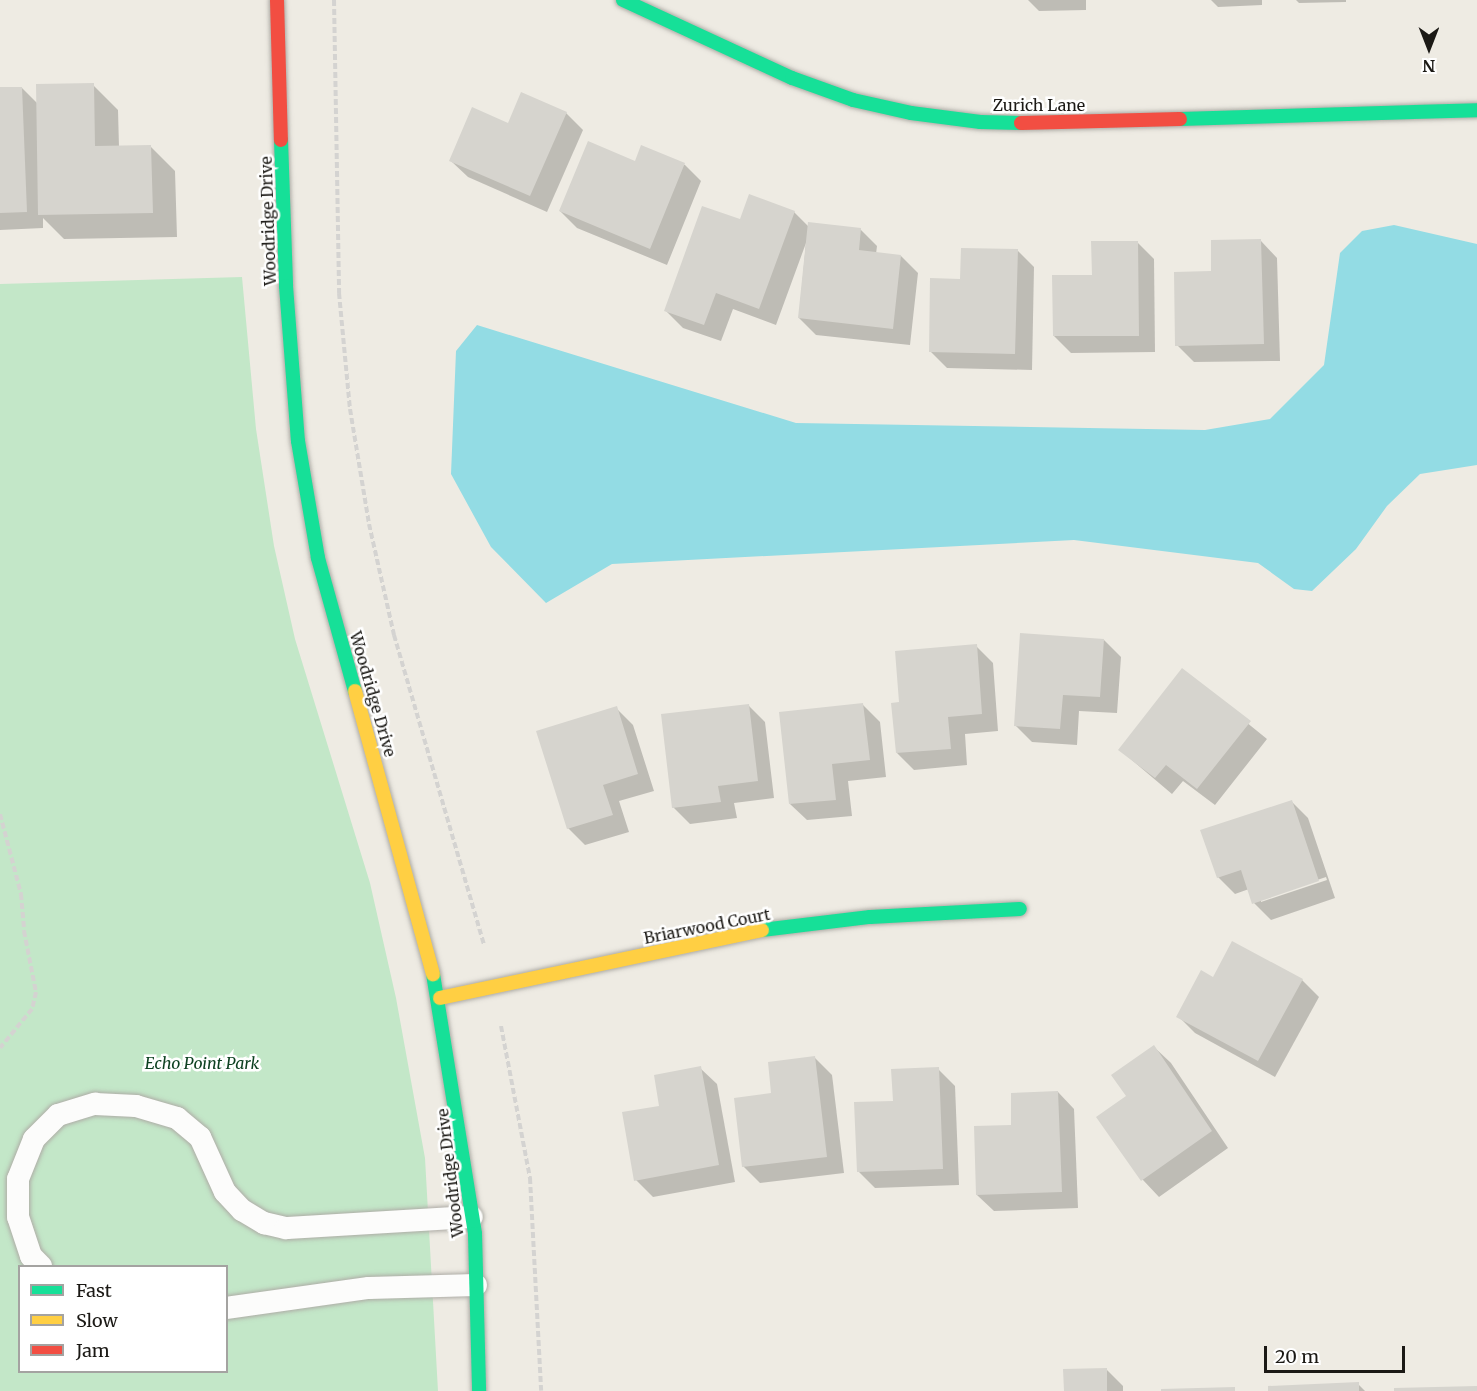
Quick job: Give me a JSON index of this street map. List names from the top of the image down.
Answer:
{
  "streets": {
    "street": ["Zurich Lane", "Woodridge Drive", "Briarwood Court"]
  },
  "crossings": [
    ["Woodridge Drive", "Briarwood Court"]
  ],
  "parks": ["Echo Point Park"],
  "legend": ["Fast", "Slow", "Jam"],
  "scale_bar": "20 m",
  "north": "bottom"
}
